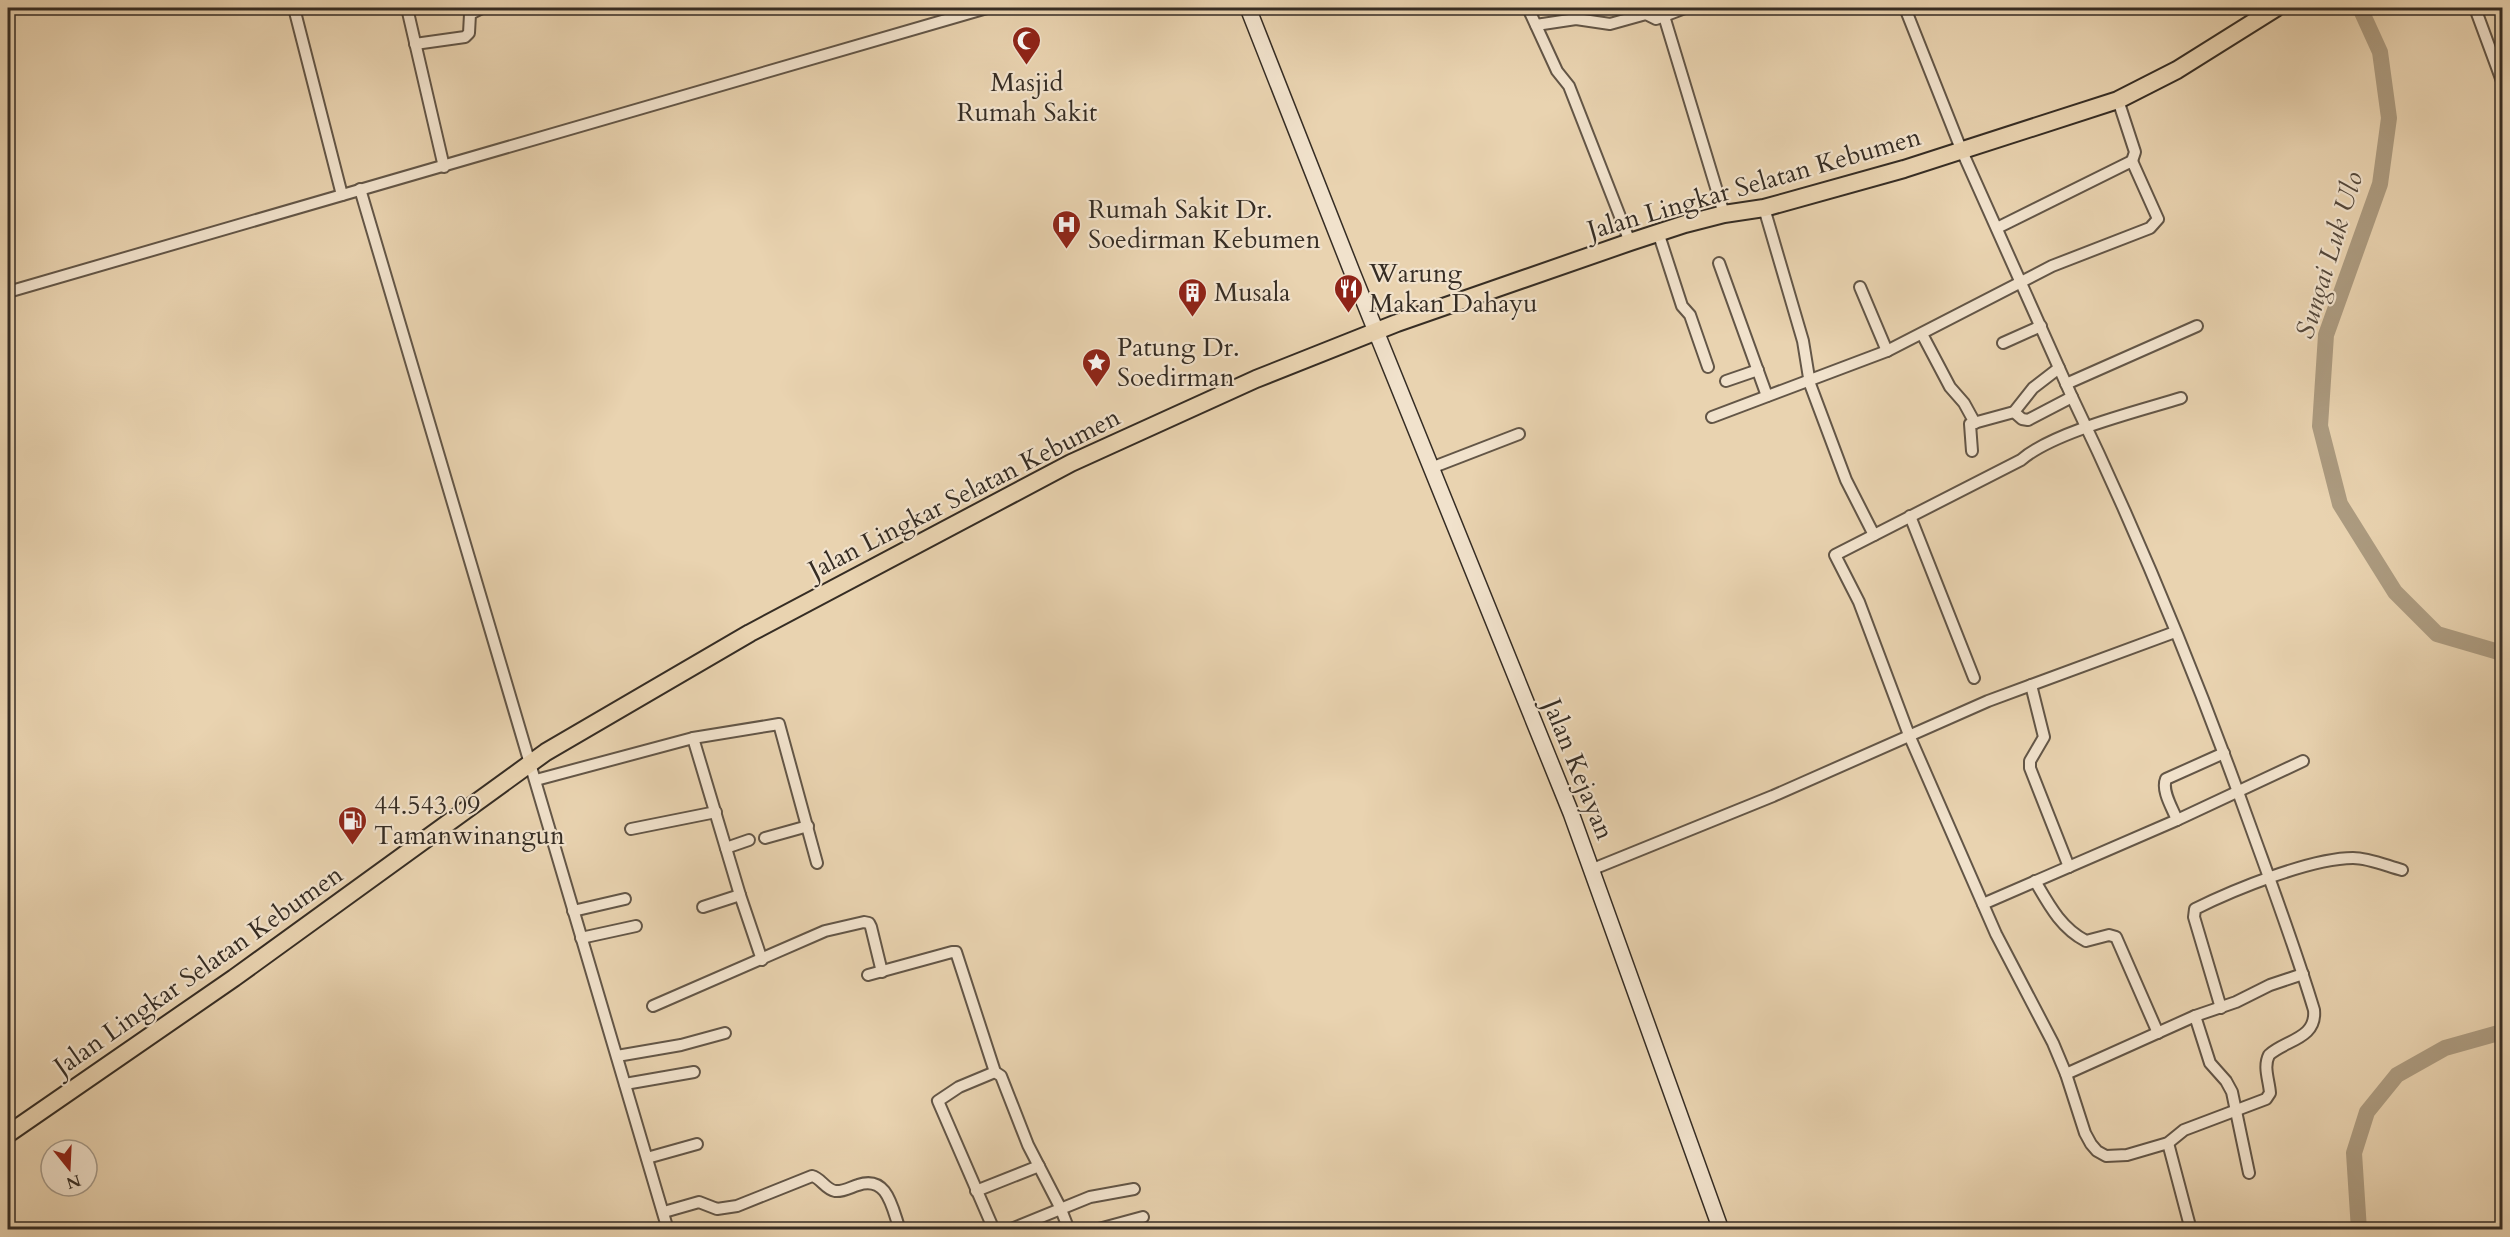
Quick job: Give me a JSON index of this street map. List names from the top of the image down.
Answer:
{
  "streets": {
    "highway": ["Jalan Lingkar Selatan Kebumen"],
    "main road": ["Jalan Kejayan"]
  },
  "crossings": [
    ["Jalan Lingkar Selatan Kebumen", "Jalan Kejayan"]
  ],
  "water": ["Sungai Luk Ulo"],
  "places": {
    "mosque": ["Masjid Rumah Sakit"],
    "hospital": ["Rumah Sakit Dr. Soedirman Kebumen"],
    "restaurant": ["Warung Makan Dahayu"],
    "building": ["Musala"],
    "place": ["Patung Dr. Soedirman"],
    "fuel station": ["44.543.09 Tamanwinangun"]
  },
  "north": "bottom"
}
